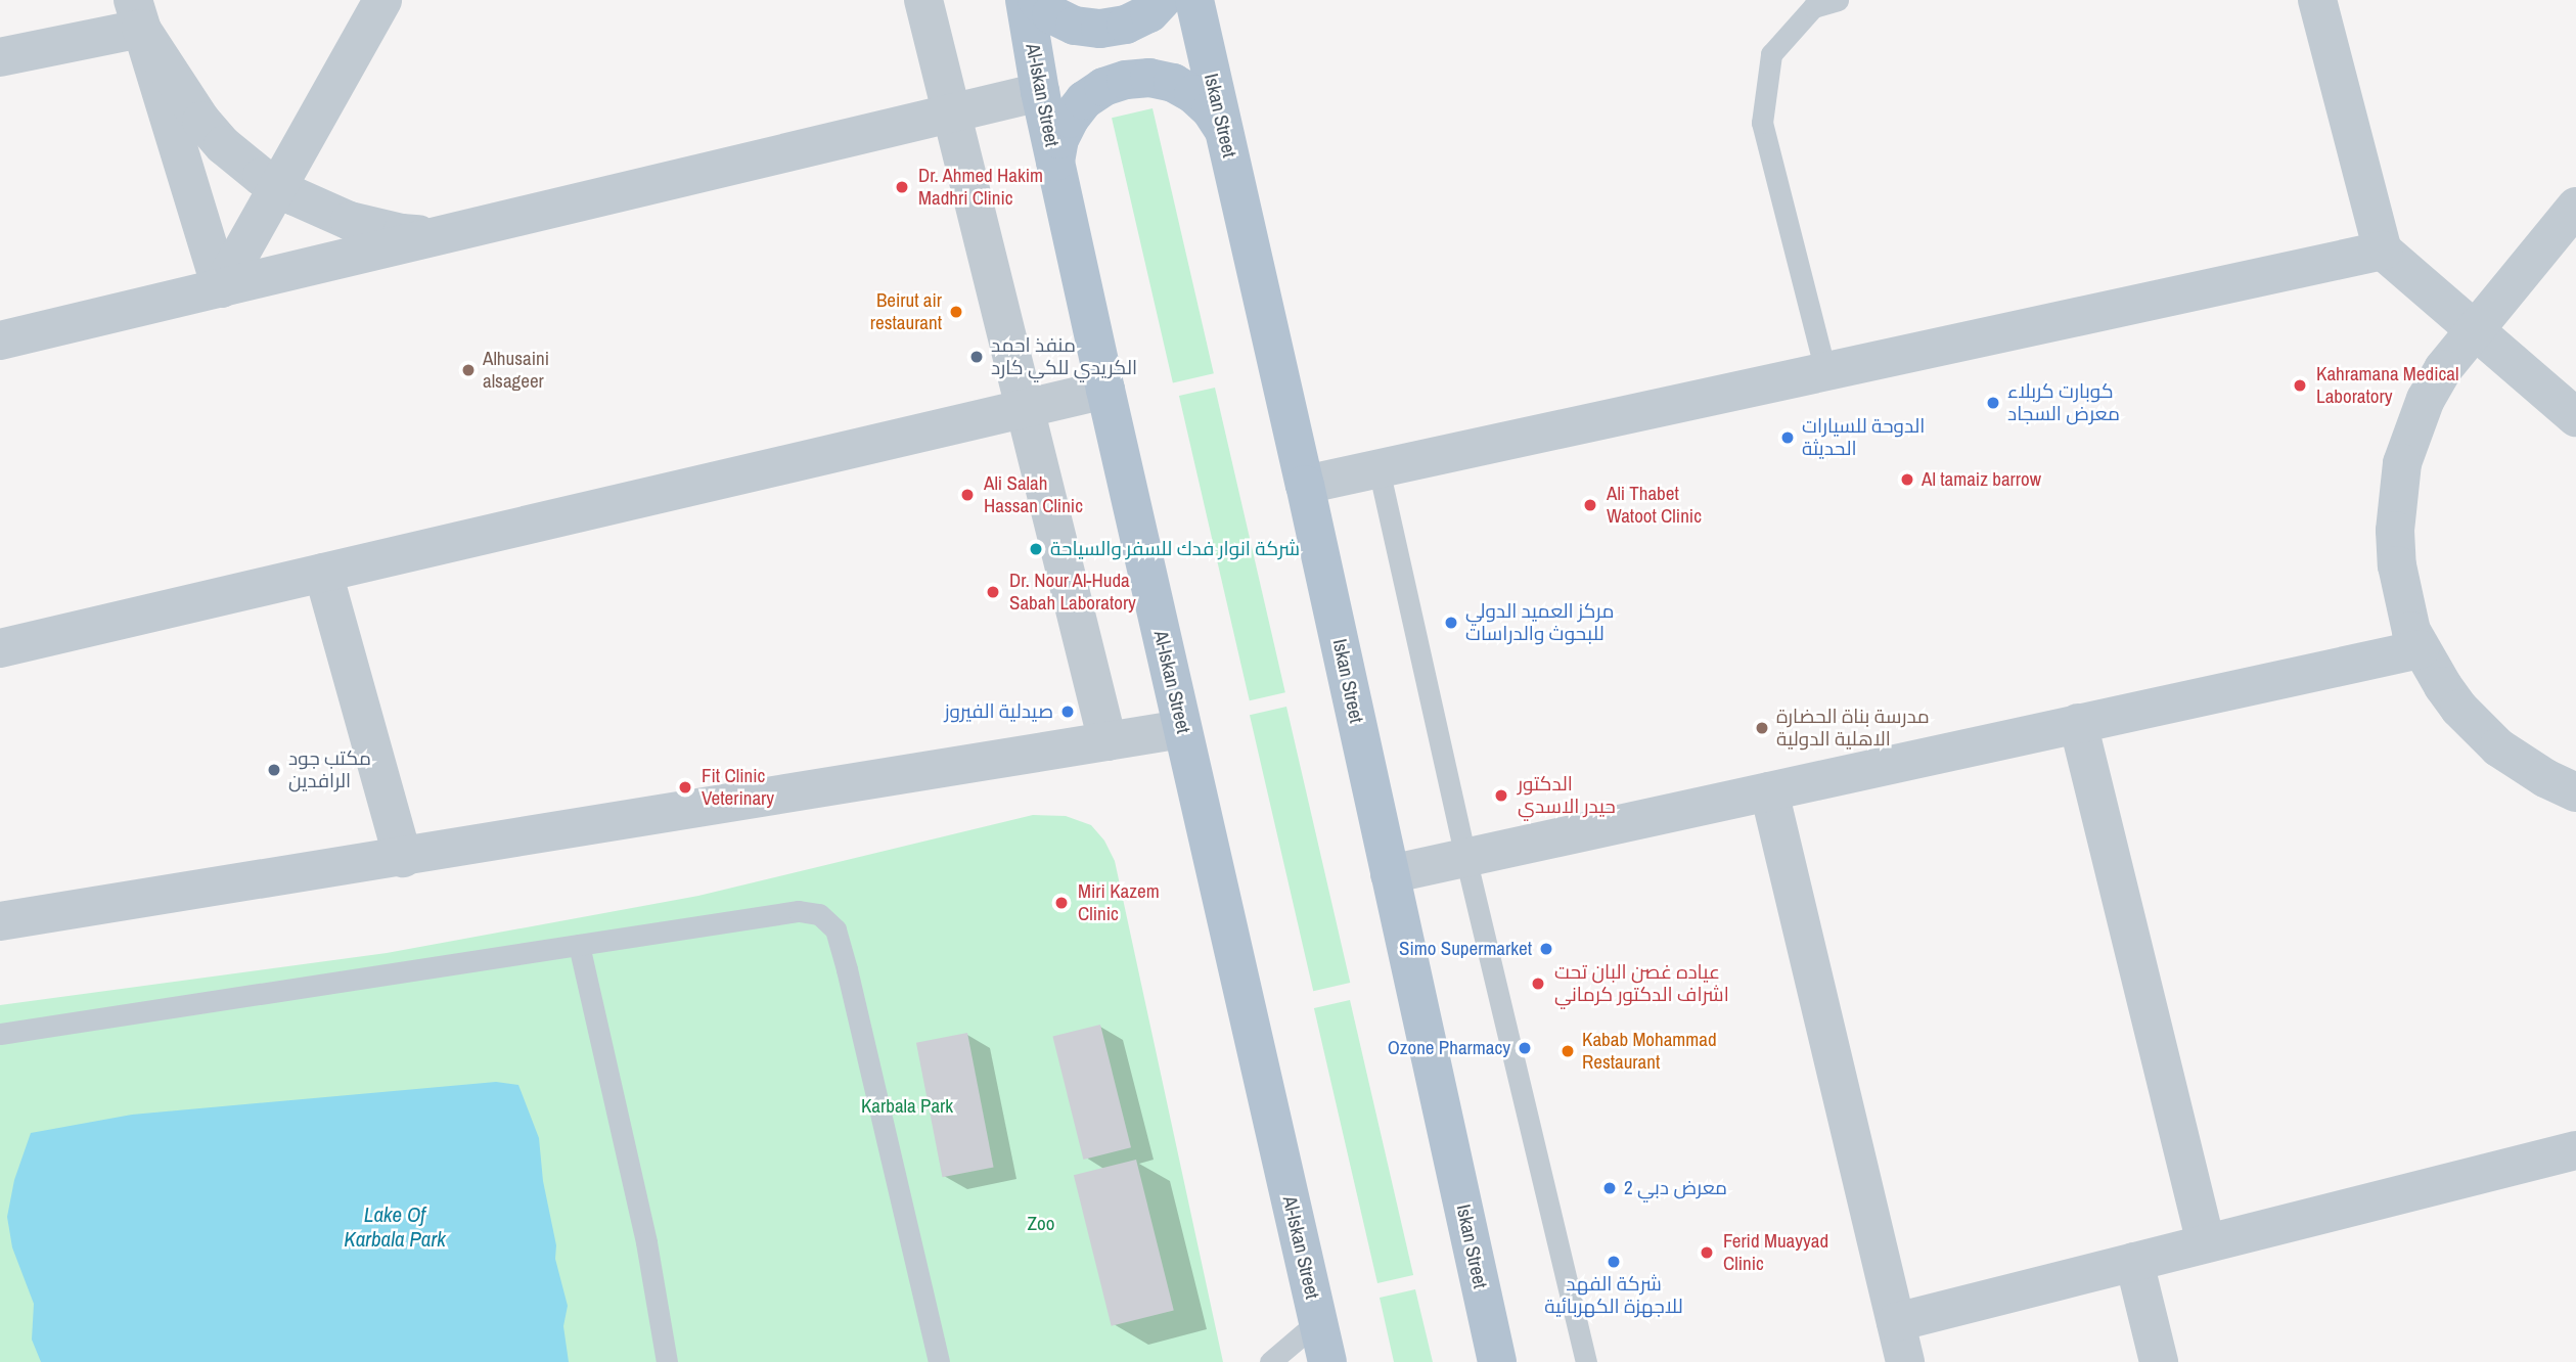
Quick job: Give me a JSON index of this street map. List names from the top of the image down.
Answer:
{
  "streets": {
    "main road": ["Al-Iskan Street", "Iskan Street"]
  },
  "water": ["Lake Of Karbala Park"],
  "parks": ["Karbala Park", "Zoo"],
  "places": [
    "Dr. Ahmed Hakim Madhri Clinic",
    "Beirut air restaurant",
    "منفذ احمد الكريدي للكي كارد",
    "Alhusaini alsageer",
    "Kahramana Medical Laboratory",
    "كوبارت كربلاء معرض السجاد",
    "الدوحة للسيارات الحديثة",
    "Al tamaiz barrow",
    "Ali Salah Hassan Clinic",
    "Ali Thabet Watoot Clinic",
    "شركة انوار فدك للسفر والسياحة",
    "Dr. Nour Al-Huda Sabah Laboratory",
    "مركز العميد الدولي للبحوث والدراسات",
    "صيدلية الفيروز",
    "مدرسة بناة الحضارة الاهلية الدولية",
    "مكتب جود الرافدين",
    "Fit Clinic Veterinary",
    "الدكتور حيدر الاسدي",
    "Miri Kazem Clinic",
    "Simo Supermarket",
    "عياده غصن البان تحت اشراف الدكتور كرماني",
    "Ozone Pharmacy",
    "Kabab Mohammad Restaurant",
    "معرض دبي 2",
    "Ferid Muayyad Clinic",
    "شركة الفهد للاجهزة الكهربائية"
  ]
}
